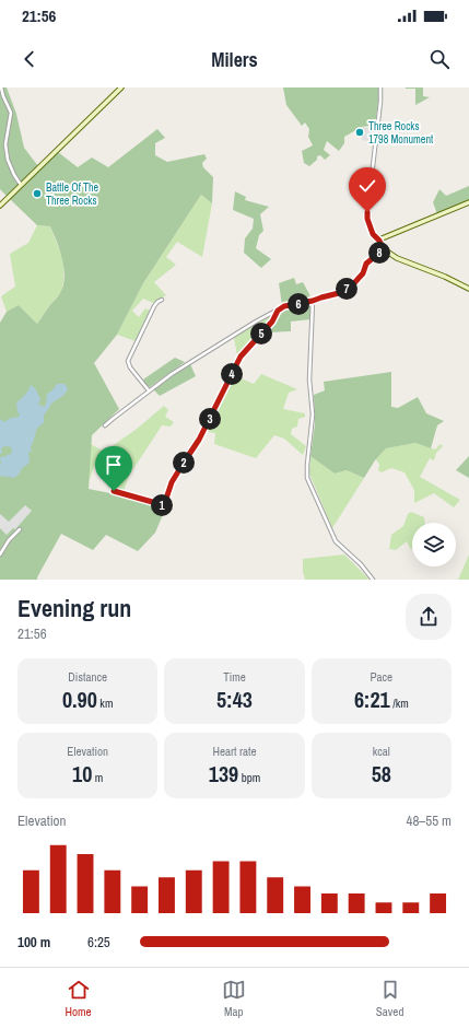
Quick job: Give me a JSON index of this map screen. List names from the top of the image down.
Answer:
{
  "places": ["Three Rocks 1798 Monument", "Battle Of The Three Rocks"],
  "page": {
    "status": "21:56",
    "header": "Milers",
    "pins": [
      "8",
      "7",
      "6",
      "5",
      "4",
      "3",
      "2",
      "1"
    ],
    "heading": ["Evening run", "21:56"],
    "stats": [
      ["Distance", "0.90 km"],
      ["Time", "5:43"],
      ["Pace", "6:21 /km"],
      ["Elevation", "10 m"],
      ["Heart rate", "139 bpm"],
      ["kcal", "58"]
    ],
    "chart": ["Elevation", "48–55 m"],
    "list": [
      {
        "name": "100 m",
        "note": "6:25"
      }
    ],
    "tabs": ["Home", "Map", "Saved"]
  }
}
